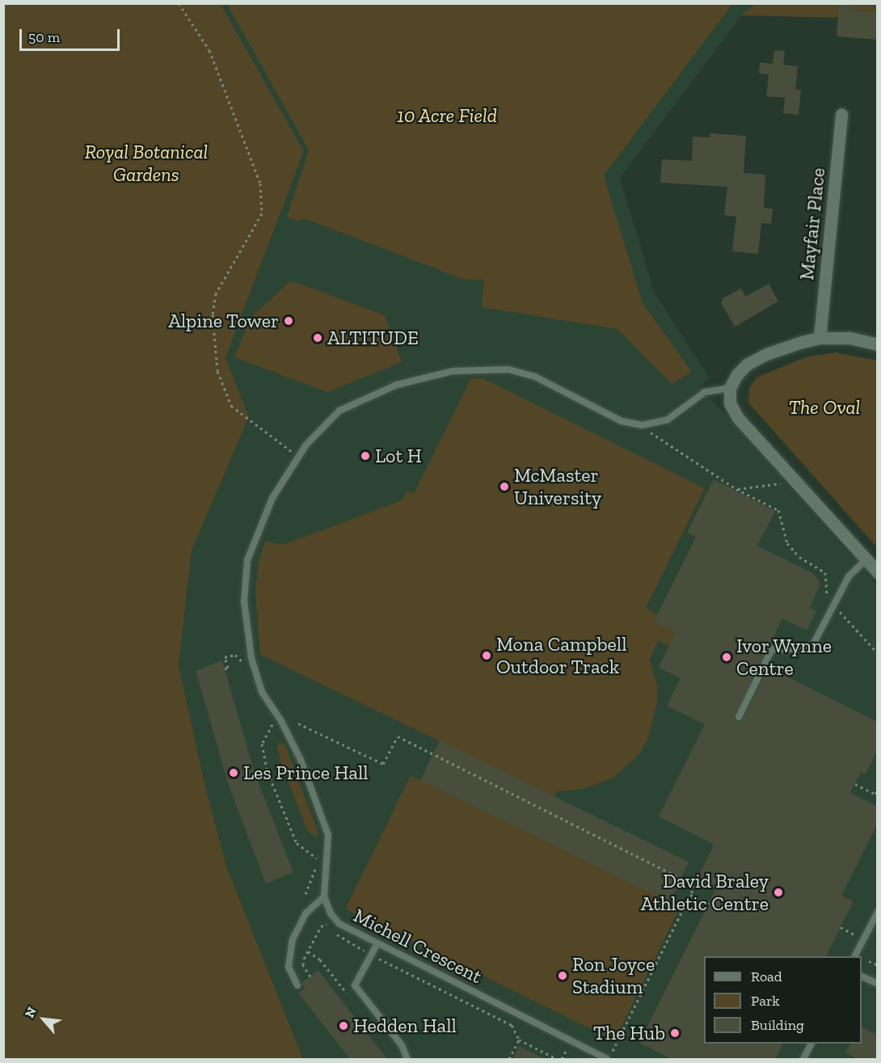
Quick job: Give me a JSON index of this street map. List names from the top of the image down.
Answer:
{
  "streets": {
    "street": ["Mayfair Place"],
    "lane": ["Michell Crescent"]
  },
  "parks": ["10 Acre Field", "Royal Botanical Gardens", "The Oval"],
  "places": [
    "Alpine Tower",
    "ALTITUDE",
    "Lot H",
    "McMaster University",
    "Mona Campbell Outdoor Track",
    "Ivor Wynne Centre",
    "Les Prince Hall",
    "David Braley Athletic Centre",
    "Ron Joyce Stadium",
    "Hedden Hall",
    "The Hub"
  ],
  "legend": ["Road", "Park", "Building"],
  "scale_bar": "50 m",
  "north": "top left"
}
